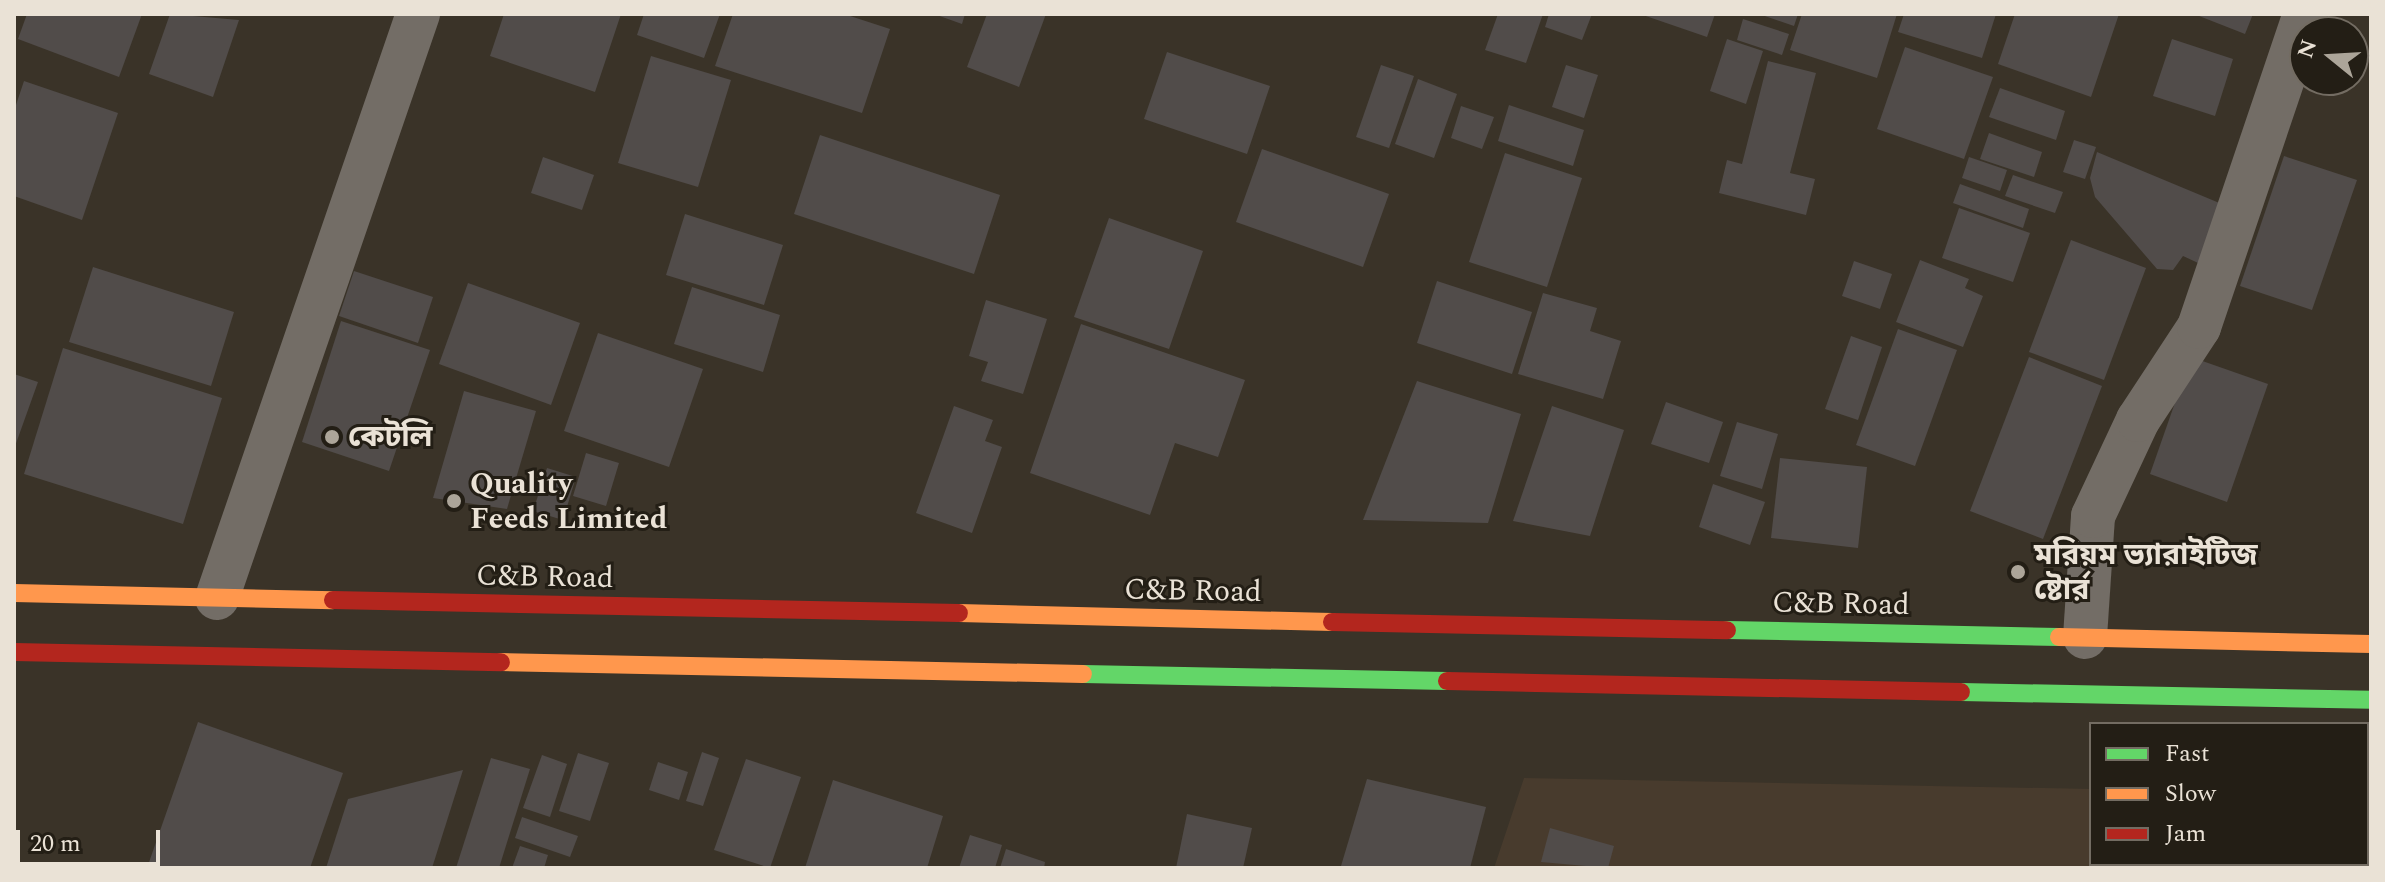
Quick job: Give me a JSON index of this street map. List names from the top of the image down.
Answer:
{
  "streets": {
    "highway": ["C&B Road"]
  },
  "places": ["কেটলি", "Quality Feeds Limited", "মরিয়ম ভ্যারাইটিজ ষ্টোর্র"],
  "legend": ["Fast", "Slow", "Jam"],
  "scale_bar": "20 m",
  "north": "left"
}
